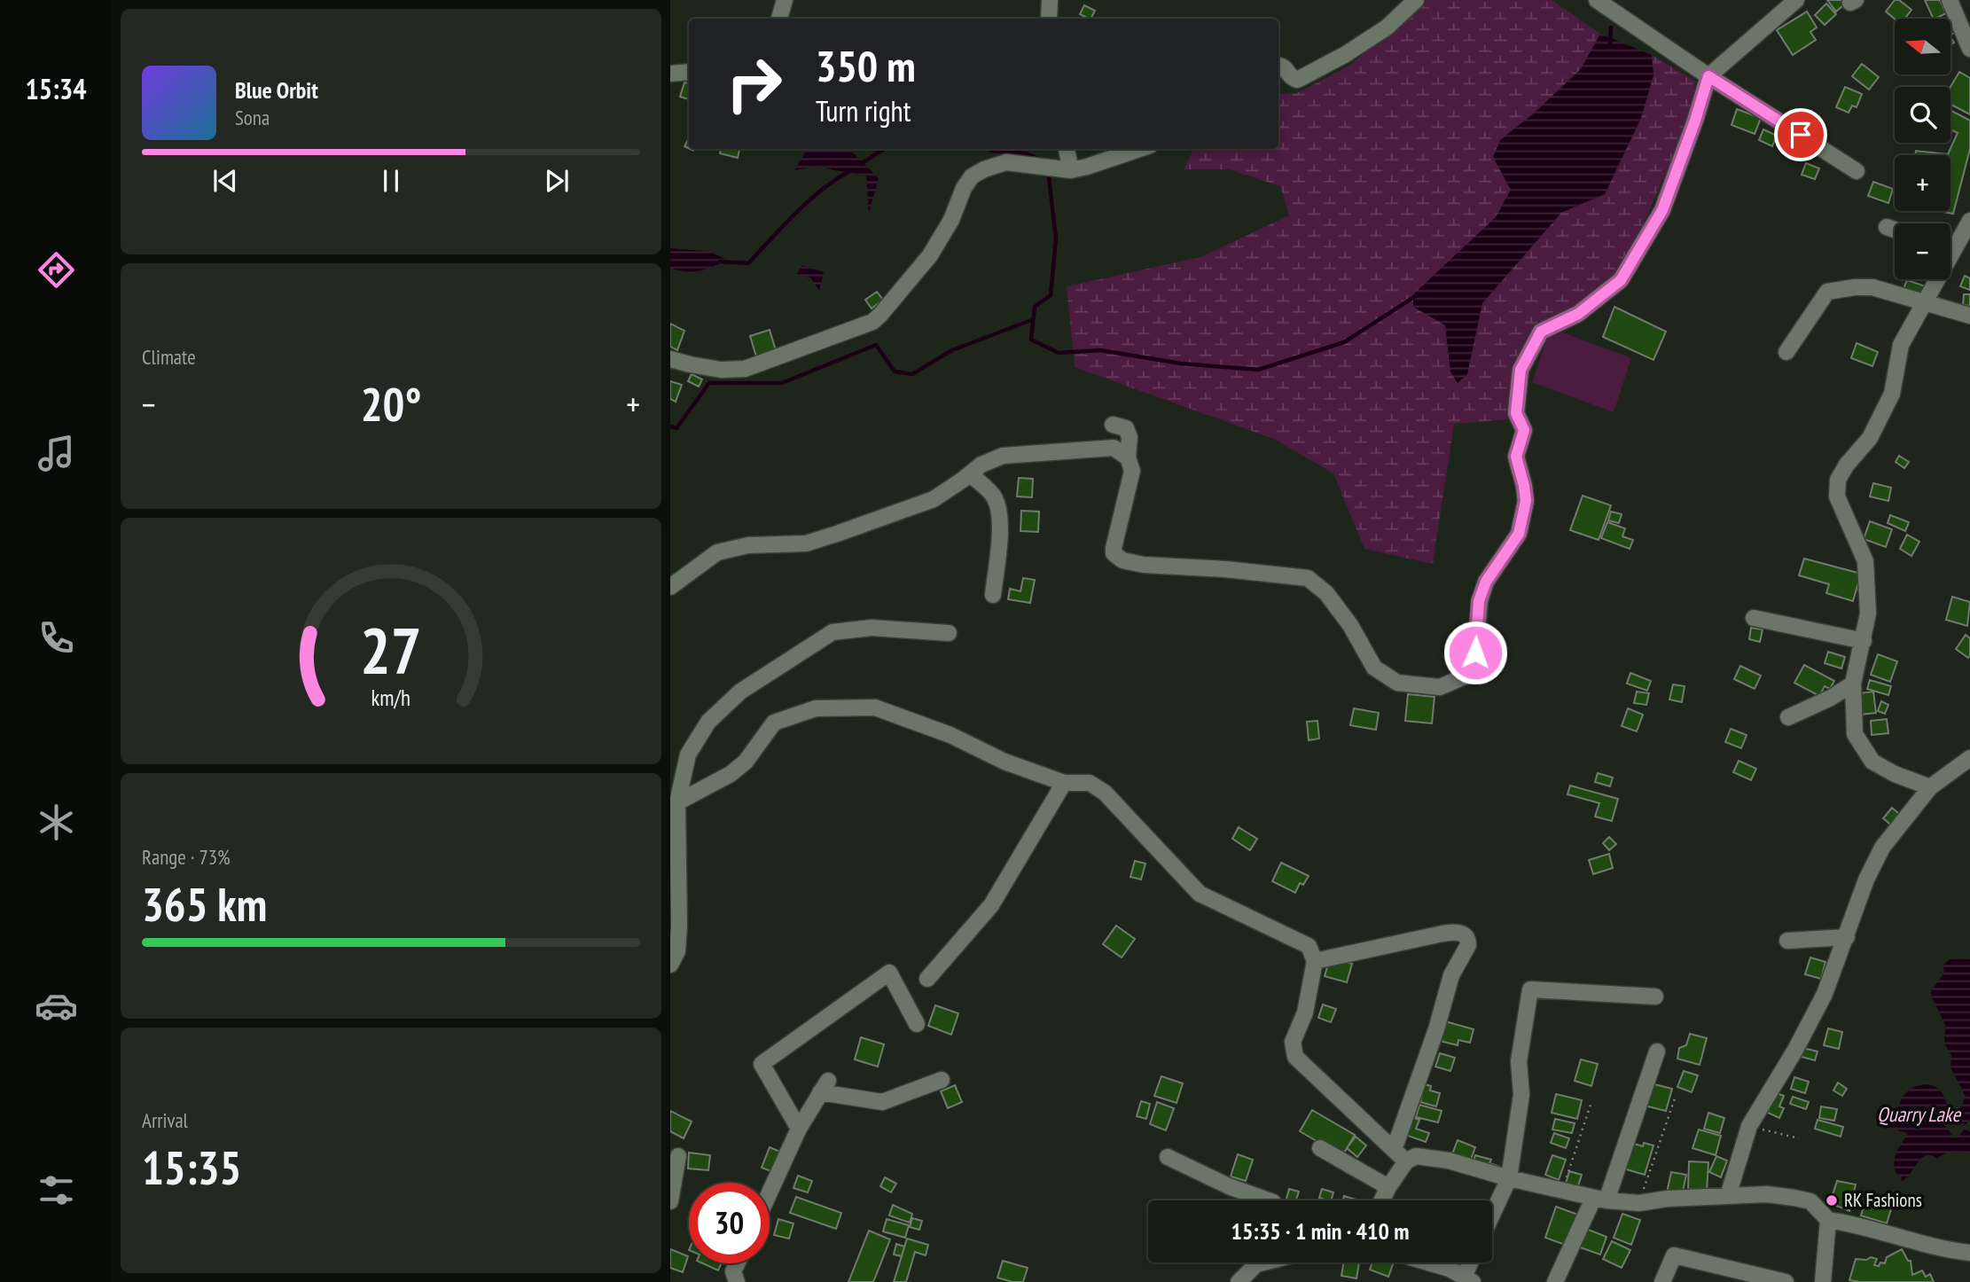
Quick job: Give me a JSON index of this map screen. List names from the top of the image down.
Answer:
{
  "water": ["Quarry Lake"],
  "places": ["RK Fashions"],
  "north": "left",
  "page": {
    "tabs": "15:34",
    "map_buttons": ["+", "−"],
    "turn": ["350 m", "Turn right"],
    "song": ["Blue Orbit", "Sona"],
    "tile": [
      "Climate",
      ["Range · 73%", "365 km"],
      ["Arrival", "15:35"]
    ],
    "heat": ["−", "20°", "+"],
    "limit": "30",
    "trip": "15:35 · 1 min · 410 m",
    "gauge": ["27", "km/h"]
  }
}
